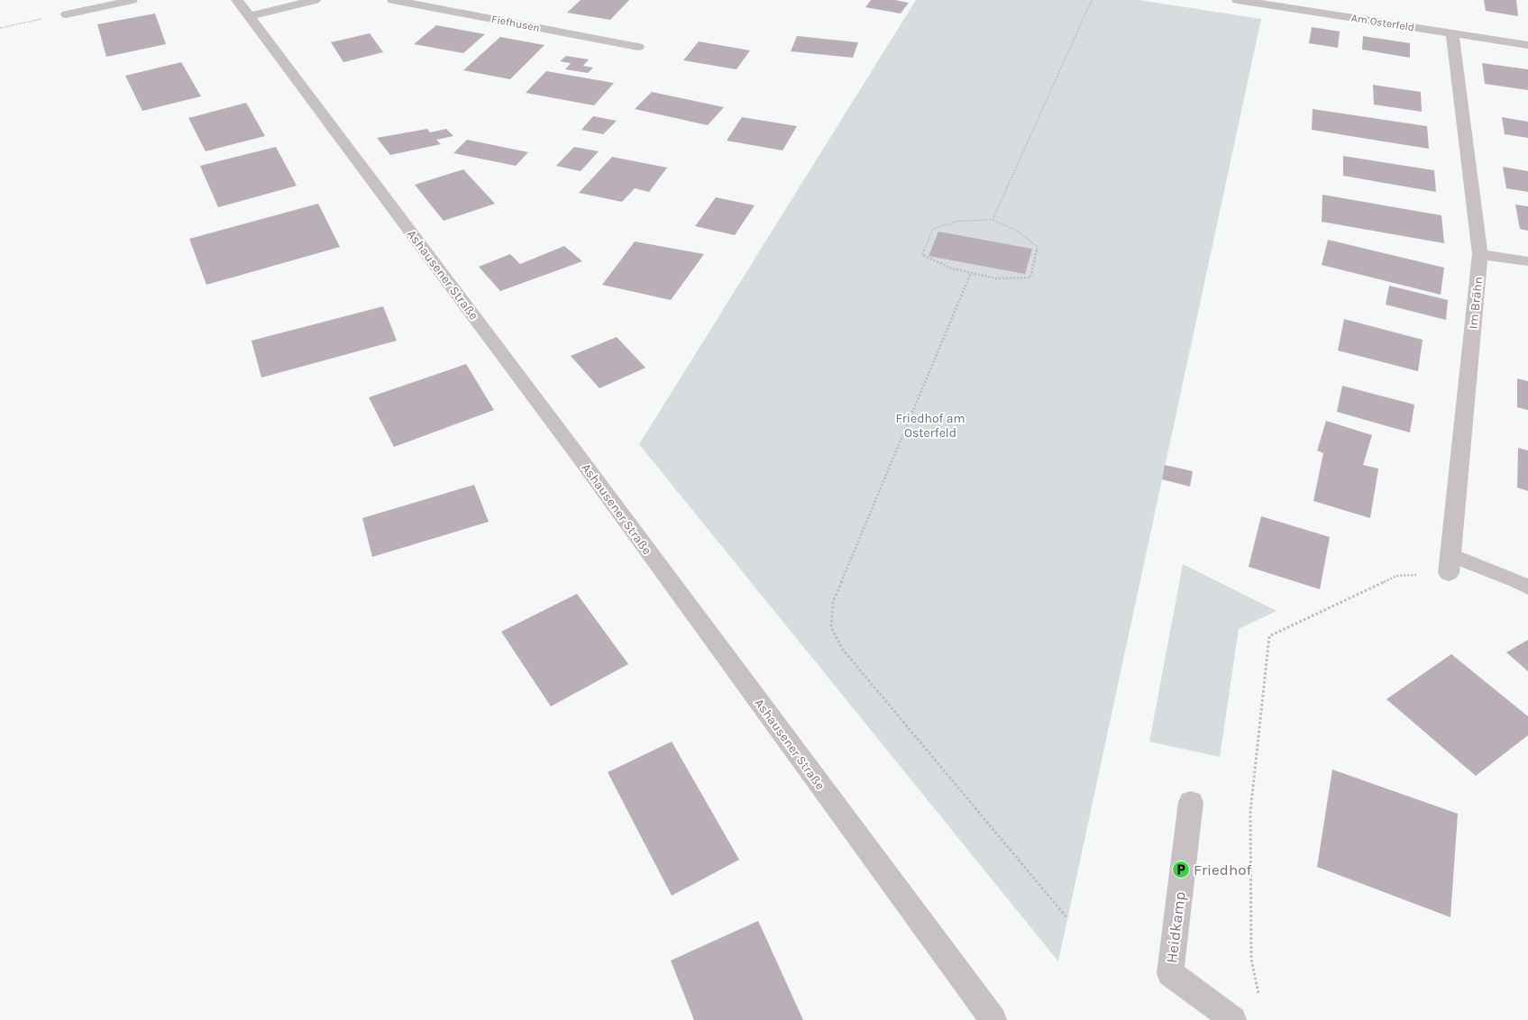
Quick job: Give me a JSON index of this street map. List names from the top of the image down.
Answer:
{
  "streets": {
    "street": [
      "Am Osterfeld",
      "Fiefhusen",
      "Ashausener Straße",
      "Im Brähn",
      "Heidkamp"
    ]
  },
  "crossings": [
    ["Am Osterfeld", "Im Brähn"]
  ],
  "parks": ["Friedhof am Osterfeld"],
  "places": {
    "parking": ["Friedhof"]
  }
}
